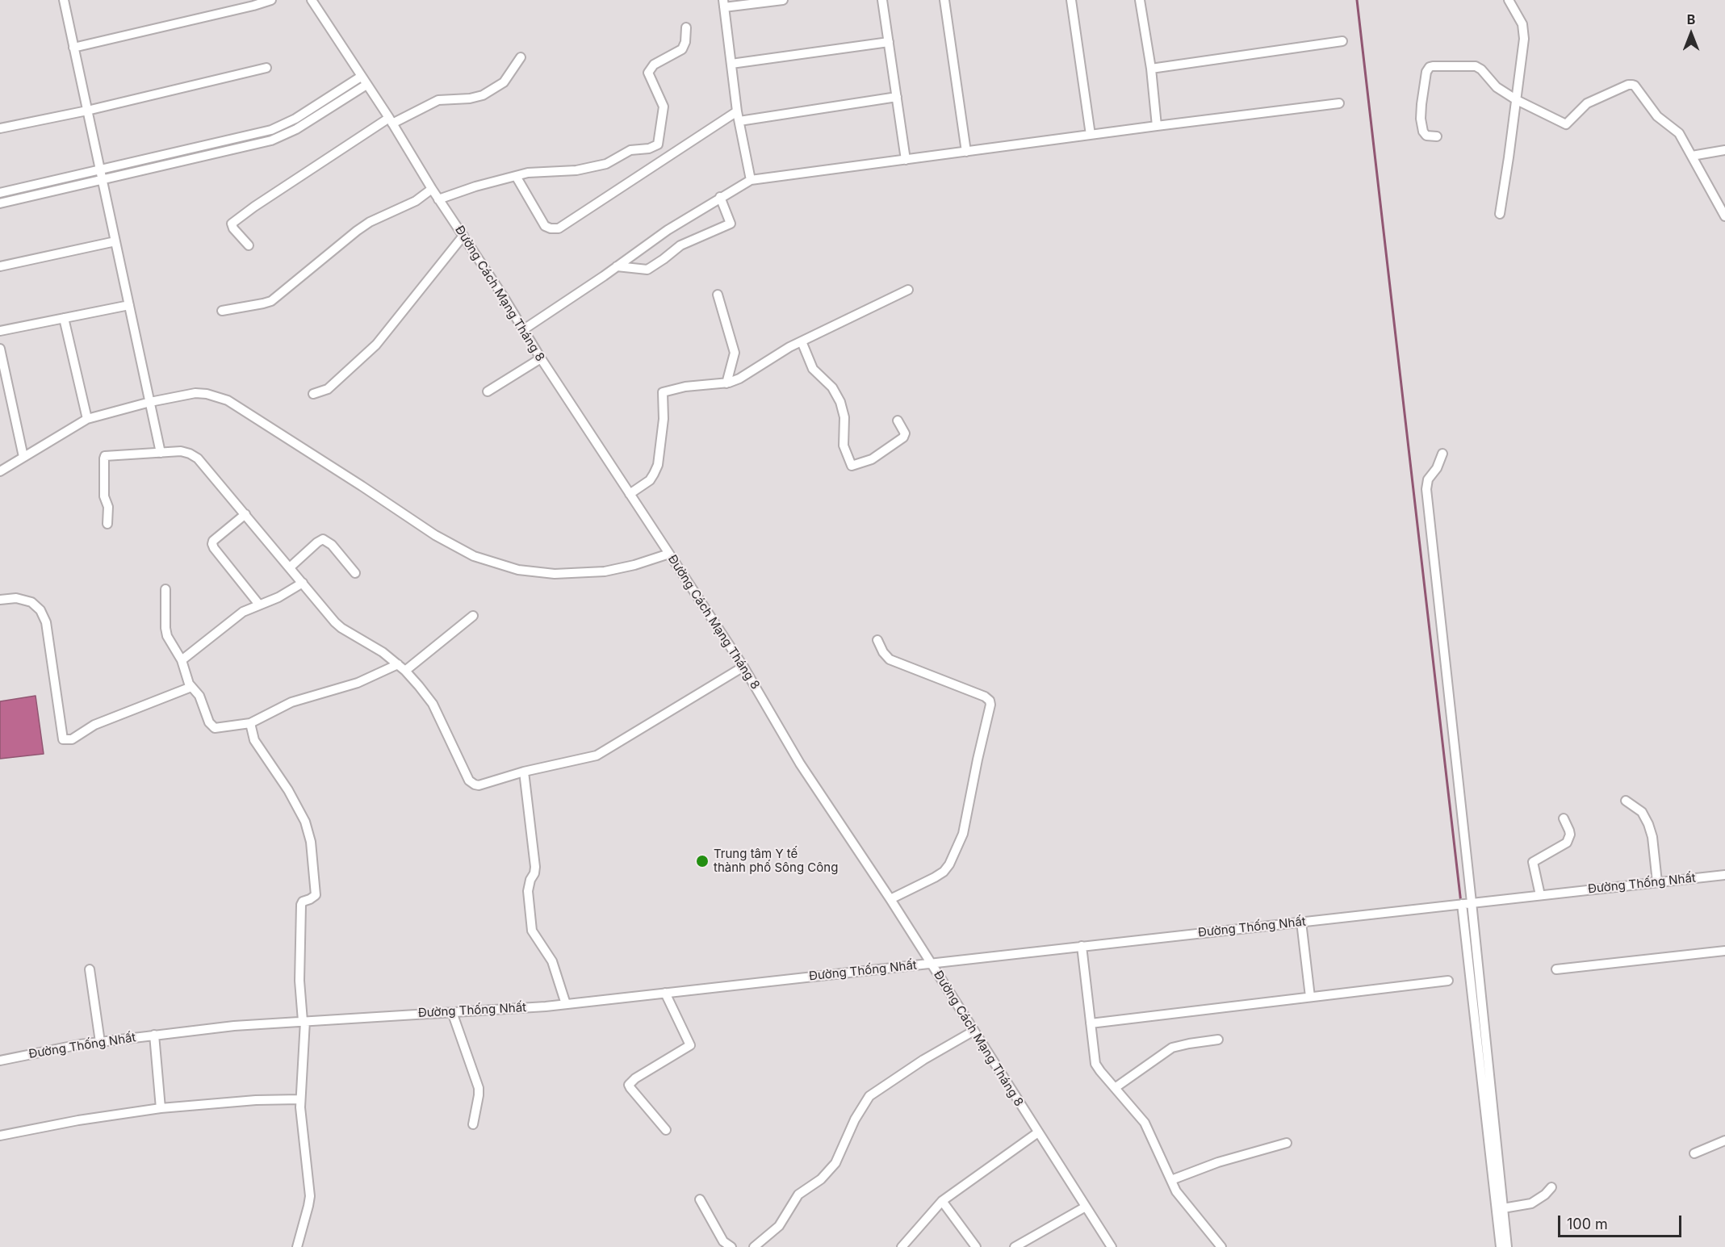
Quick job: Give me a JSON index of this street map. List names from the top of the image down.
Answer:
{
  "streets": {
    "street": ["Đường Cách Mạng Tháng 8", "Đường Thống Nhất"]
  },
  "crossings": [
    ["Đường Cách Mạng Tháng 8", "Đường Thống Nhất"]
  ],
  "places": ["Trung tâm Y tế thành phố Sông Công"],
  "scale_bar": "100 m",
  "north": "top"
}
